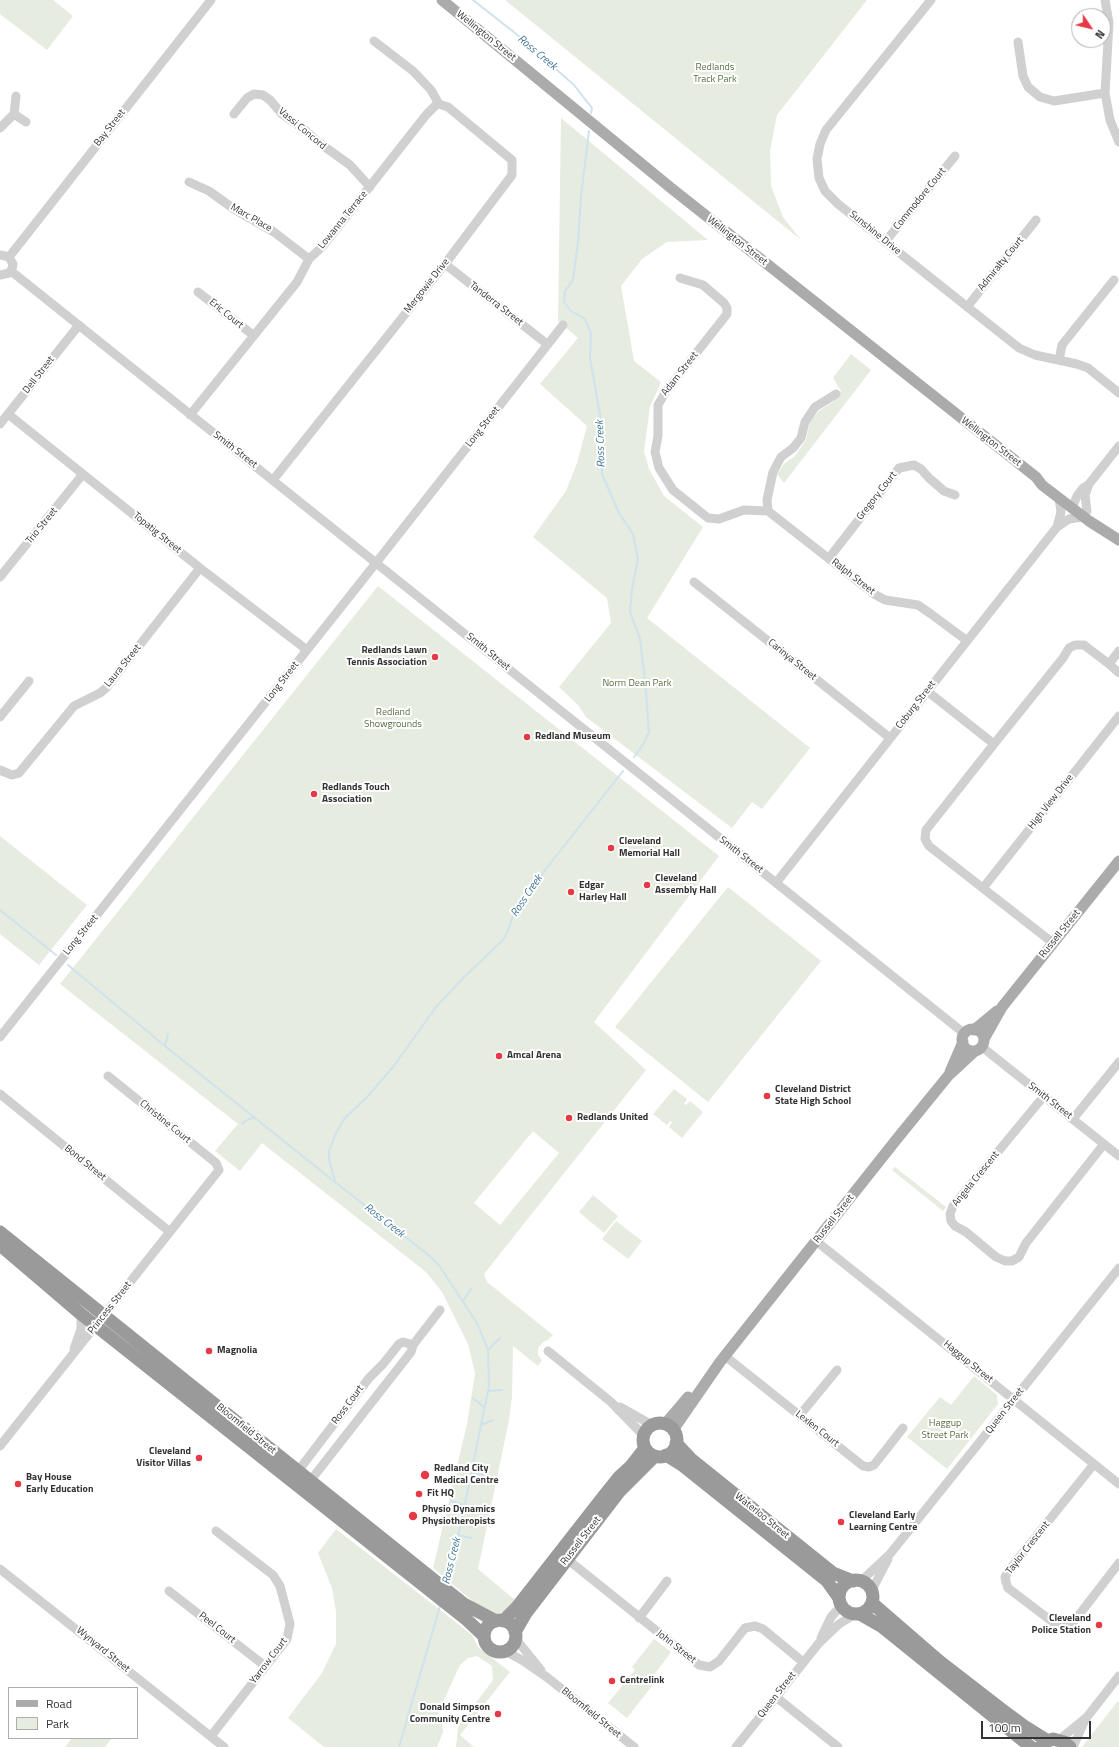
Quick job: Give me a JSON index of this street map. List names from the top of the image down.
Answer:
{
  "streets": {
    "highway": ["Russell Street", "Bloomfield Street", "Waterloo Street"],
    "main road": ["Wellington Street"],
    "street": [
      "Bay Street",
      "Vassi Concord",
      "Commodore Court",
      "Marc Place",
      "Lowanna Terrace",
      "Sunshine Drive",
      "Admiralty Court",
      "Mergowie Drive",
      "Tanderra Street",
      "Eric Court",
      "Adam Street",
      "Dell Street",
      "Long Street",
      "Smith Street",
      "Gregory Court",
      "Trio Street",
      "Topatig Street",
      "Ralph Street",
      "Carinya Street",
      "Laura Street",
      "Coburg Street",
      "High View Drive",
      "Christine Court",
      "Bond Street",
      "Angela Crescent",
      "Princess Street",
      "Haggup Street",
      "Ross Court",
      "Queen Street",
      "Lexlen Court",
      "Taylor Crescent",
      "Peel Court",
      "John Street",
      "Wynyard Street",
      "Yarrow Court"
    ]
  },
  "crossings": [
    ["Wellington Street", "Coburg Street"],
    ["Vassi Concord", "Lowanna Terrace"],
    ["Commodore Court", "Sunshine Drive"],
    ["Marc Place", "Lowanna Terrace"],
    ["Lowanna Terrace", "Mergowie Drive"],
    ["Lowanna Terrace", "Eric Court"],
    ["Lowanna Terrace", "Smith Street"],
    ["Sunshine Drive", "Admiralty Court"],
    ["Mergowie Drive", "Tanderra Street"],
    ["Mergowie Drive", "Smith Street"],
    ["Tanderra Street", "Long Street"],
    ["Adam Street", "Ralph Street"],
    ["Dell Street", "Smith Street"],
    ["Dell Street", "Topatig Street"],
    ["Long Street", "Smith Street"],
    ["Long Street", "Topatig Street"],
    ["Smith Street", "Coburg Street"],
    ["Smith Street", "Russell Street"],
    ["Smith Street", "Angela Crescent"],
    ["Gregory Court", "Ralph Street"],
    ["Trio Street", "Topatig Street"],
    ["Topatig Street", "Laura Street"],
    ["Ralph Street", "Coburg Street"],
    ["Carinya Street", "Coburg Street"],
    ["Russell Street", "Haggup Street"],
    ["Russell Street", "Bloomfield Street"],
    ["Russell Street", "Lexlen Court"],
    ["Russell Street", "Waterloo Street"],
    ["Russell Street", "John Street"],
    ["Christine Court", "Princess Street"],
    ["Bond Street", "Princess Street"],
    ["Princess Street", "Bloomfield Street"],
    ["Haggup Street", "Queen Street"],
    ["Haggup Street", "Taylor Crescent"],
    ["Ross Court", "Bloomfield Street"],
    ["Queen Street", "Waterloo Street"],
    ["Queen Street", "John Street"],
    ["Peel Court", "Yarrow Court"],
    ["Wynyard Street", "Yarrow Court"]
  ],
  "water": ["Ross Creek"],
  "parks": [
    "Redlands Track Park",
    "Norm Dean Park",
    "Redland Showgrounds",
    "Haggup Street Park"
  ],
  "places": [
    "Redlands Lawn Tennis Association",
    "Redland Museum",
    "Redlands Touch Association",
    "Cleveland Memorial Hall",
    "Cleveland Assembly Hall",
    "Edgar Harley Hall",
    "Amcal Arena",
    "Cleveland District State High School",
    "Redlands United",
    "Magnolia",
    "Cleveland Visitor Villas",
    "Redland City Medical Centre",
    "Bay House Early Education",
    "Fit HQ",
    "Physio Dynamics Physiotheropists",
    "Cleveland Early Learning Centre",
    "Cleveland Police Station",
    "Centrelink",
    "Donald Simpson Community Centre"
  ],
  "legend": ["Road", "Park"],
  "scale_bar": "100 m",
  "north": "bottom right"
}
